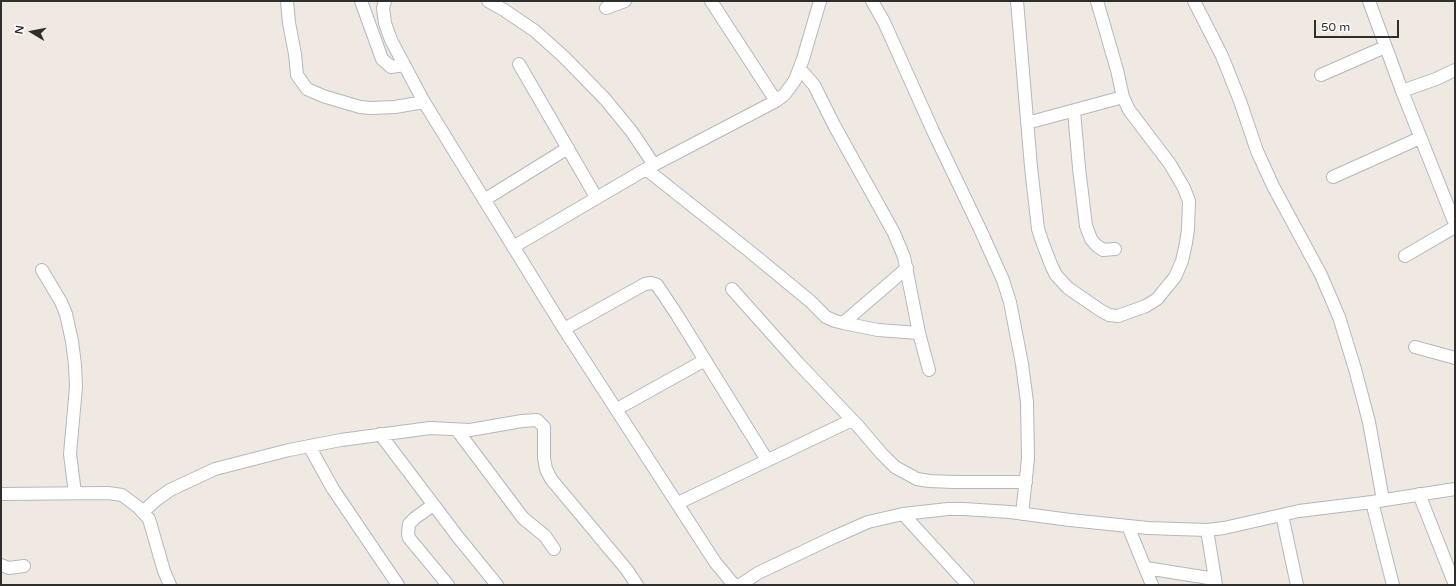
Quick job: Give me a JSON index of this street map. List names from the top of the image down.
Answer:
{
  "scale_bar": "50 m",
  "north": "left"
}
